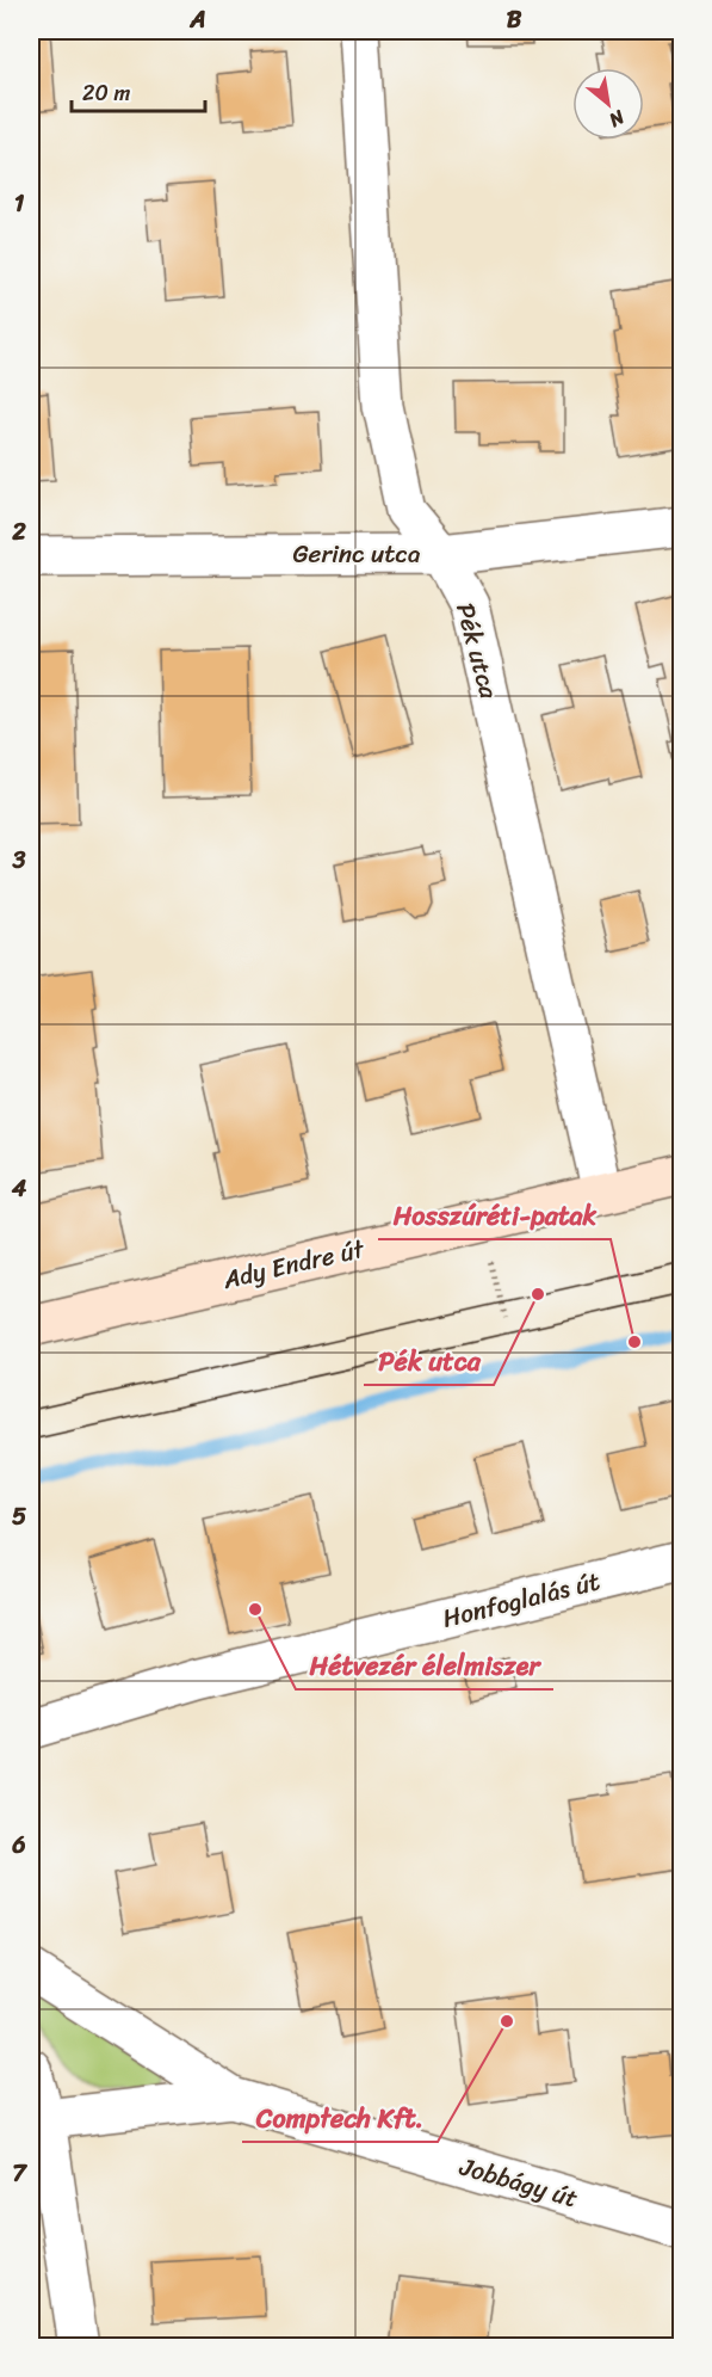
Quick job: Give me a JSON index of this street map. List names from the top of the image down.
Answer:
{
  "streets": {
    "street": [
      "Gerinc utca",
      "Pék utca",
      "Ady Endre út",
      "Honfoglalás út",
      "Jobbágy út"
    ]
  },
  "crossings": [
    ["Gerinc utca", "Pék utca"],
    ["Pék utca", "Ady Endre út"]
  ],
  "places": [
    "Pék utca",
    "Hosszúréti-patak",
    "Hétvezér élelmiszer",
    "Comptech Kft."
  ],
  "scale_bar": "20 m",
  "north": "bottom right",
  "grid": {
    "columns": ["A", "B"],
    "rows": [
      "1",
      "2",
      "3",
      "4",
      "5",
      "6",
      "7"
    ]
  }
}
